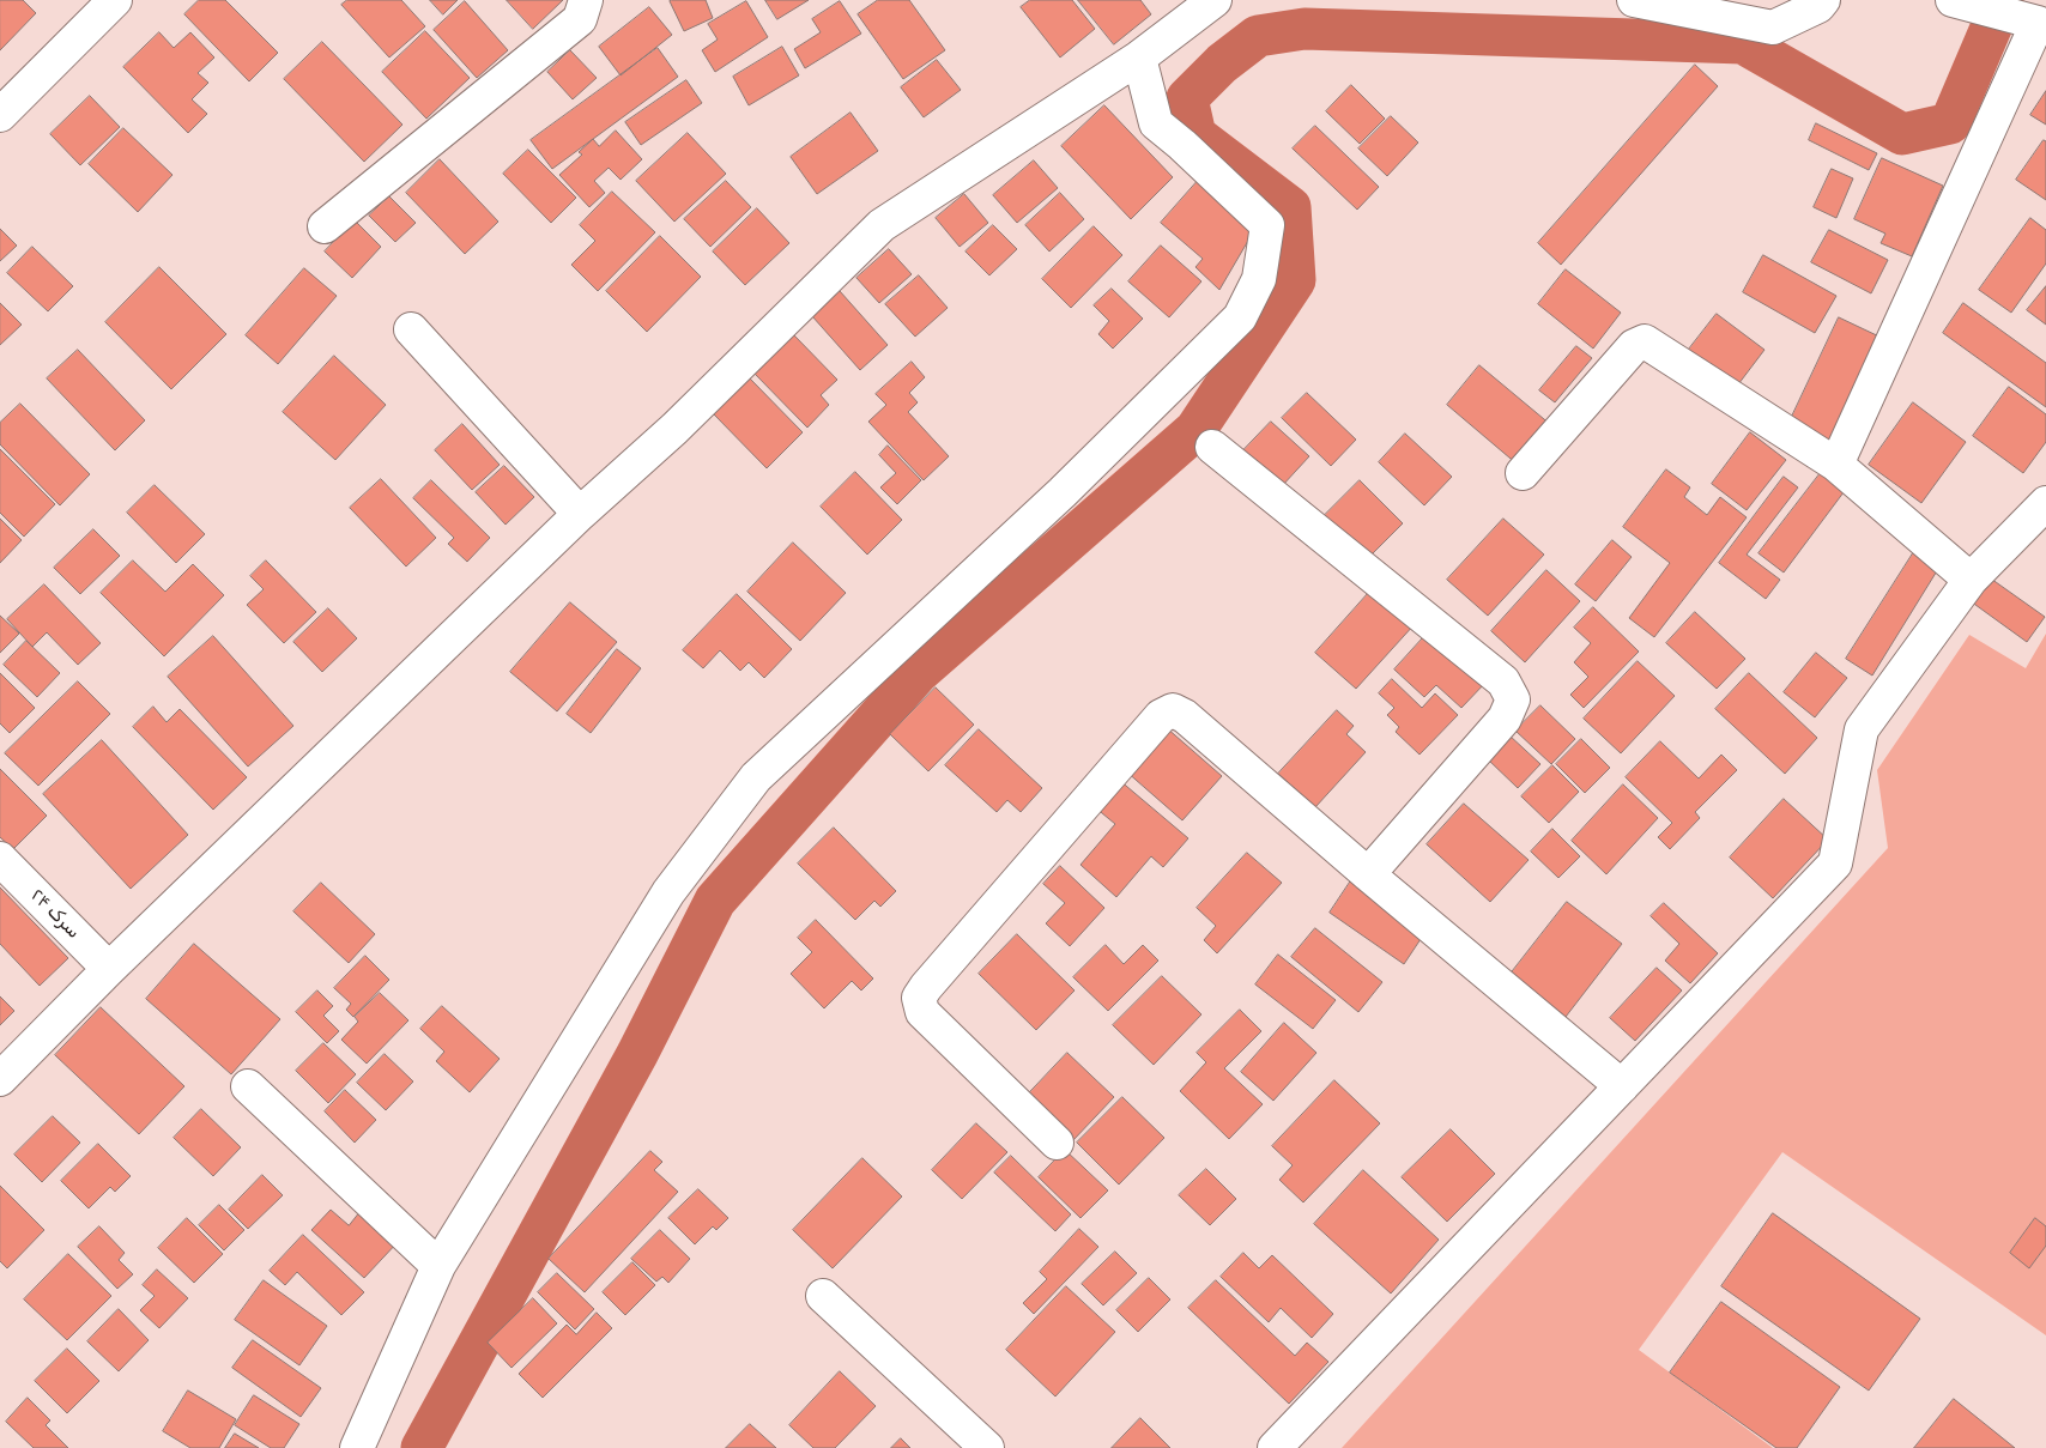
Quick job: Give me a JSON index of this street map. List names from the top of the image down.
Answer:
{
  "streets": {
    "street": ["سرک ۲۴"]
  }
}
